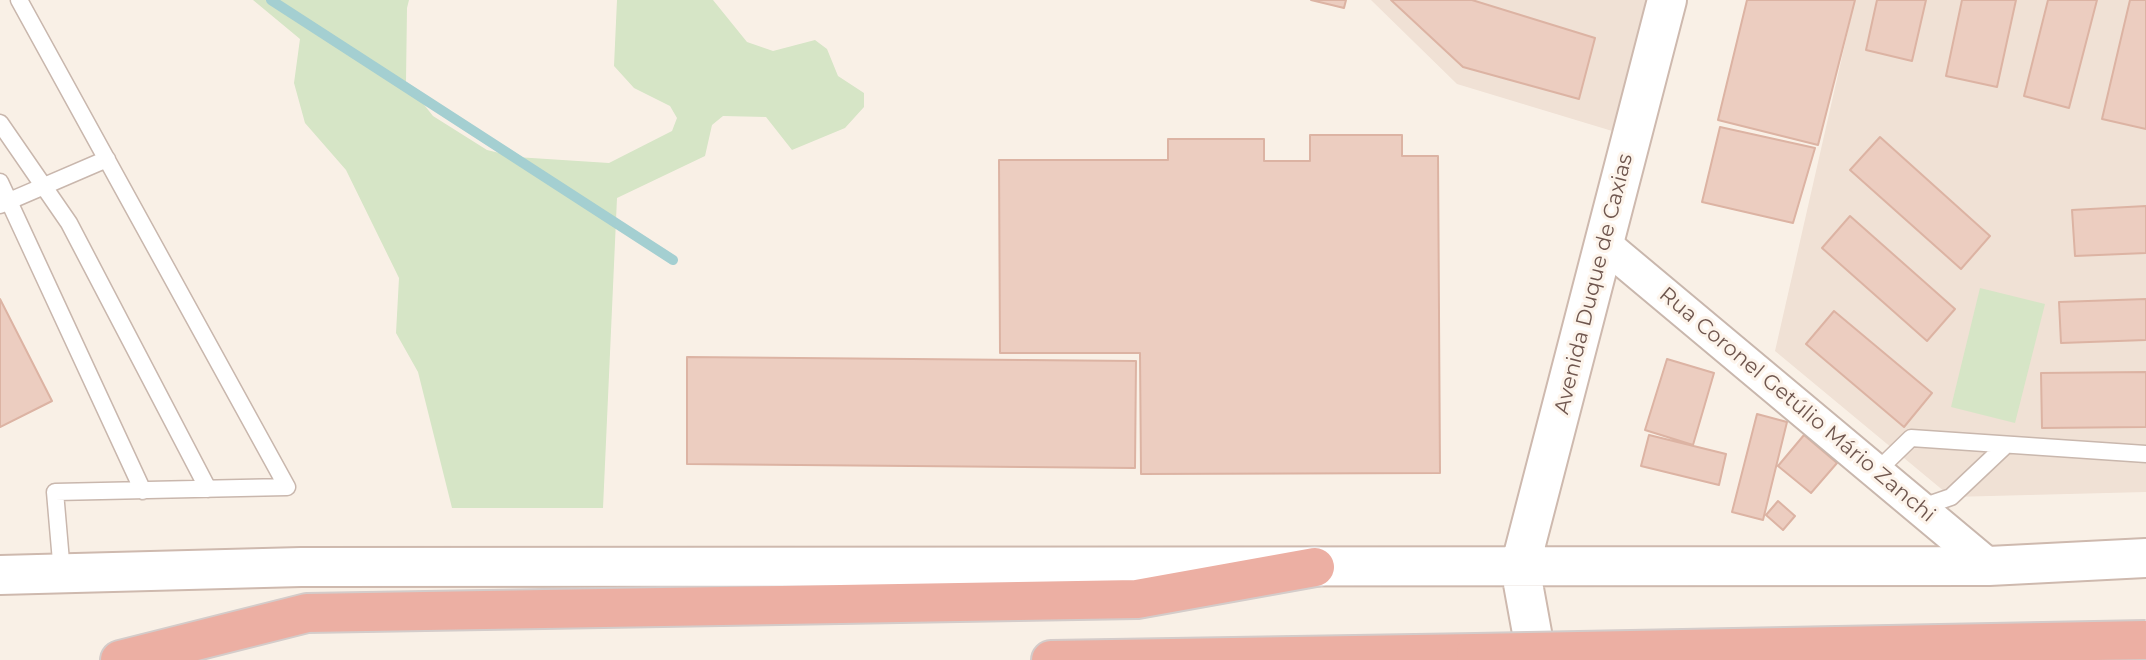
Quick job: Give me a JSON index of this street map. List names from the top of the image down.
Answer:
{
  "streets": {
    "main road": ["Avenida Duque de Caxias"],
    "street": ["Rua Coronel Getúlio Mário Zanchi"]
  },
  "crossings": [
    ["Avenida Duque de Caxias", "Rua Coronel Getúlio Mário Zanchi"]
  ]
}
